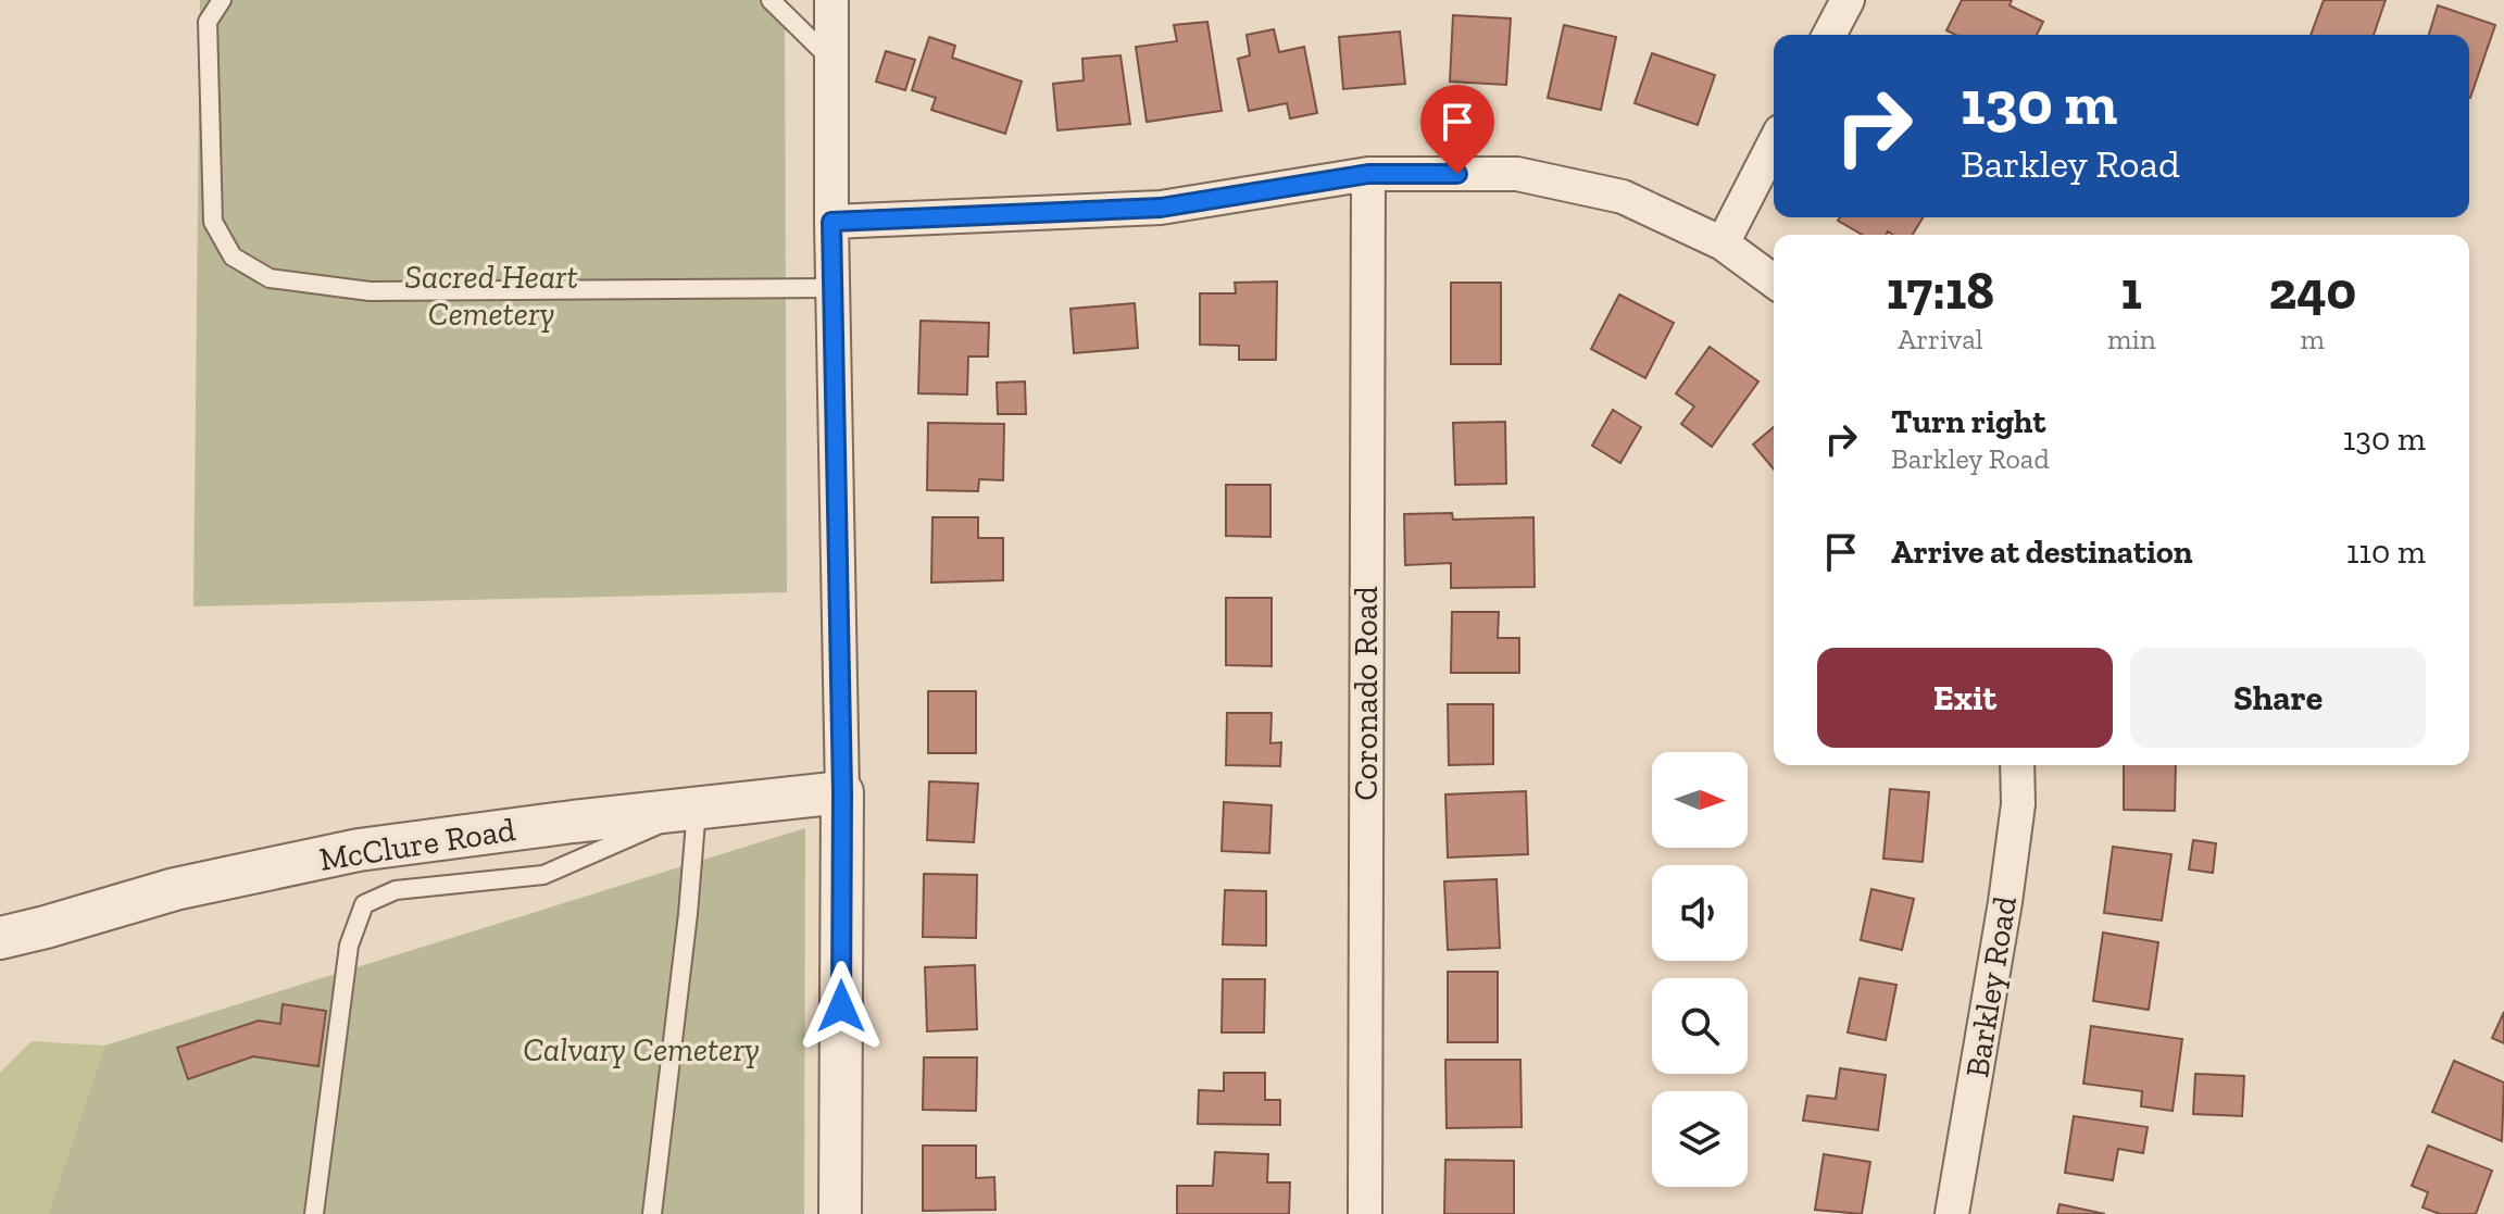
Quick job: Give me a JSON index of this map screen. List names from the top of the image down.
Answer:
{
  "streets": {
    "street": ["Coronado Road", "McClure Road", "Barkley Road"]
  },
  "parks": ["Sacred Heart Cemetery", "Calvary Cemetery"],
  "north": "right",
  "page": {
    "turn": ["130 m", "Barkley Road"],
    "eta": [
      "17:18",
      "Arrival",
      "1",
      "min",
      "240",
      "m"
    ],
    "list": [
      {
        "name": "Turn right",
        "note": "Barkley Road",
        "value": "130 m"
      },
      {
        "name": "Arrive at destination",
        "value": "110 m"
      }
    ],
    "buttons": ["Exit", "Share"]
  }
}
